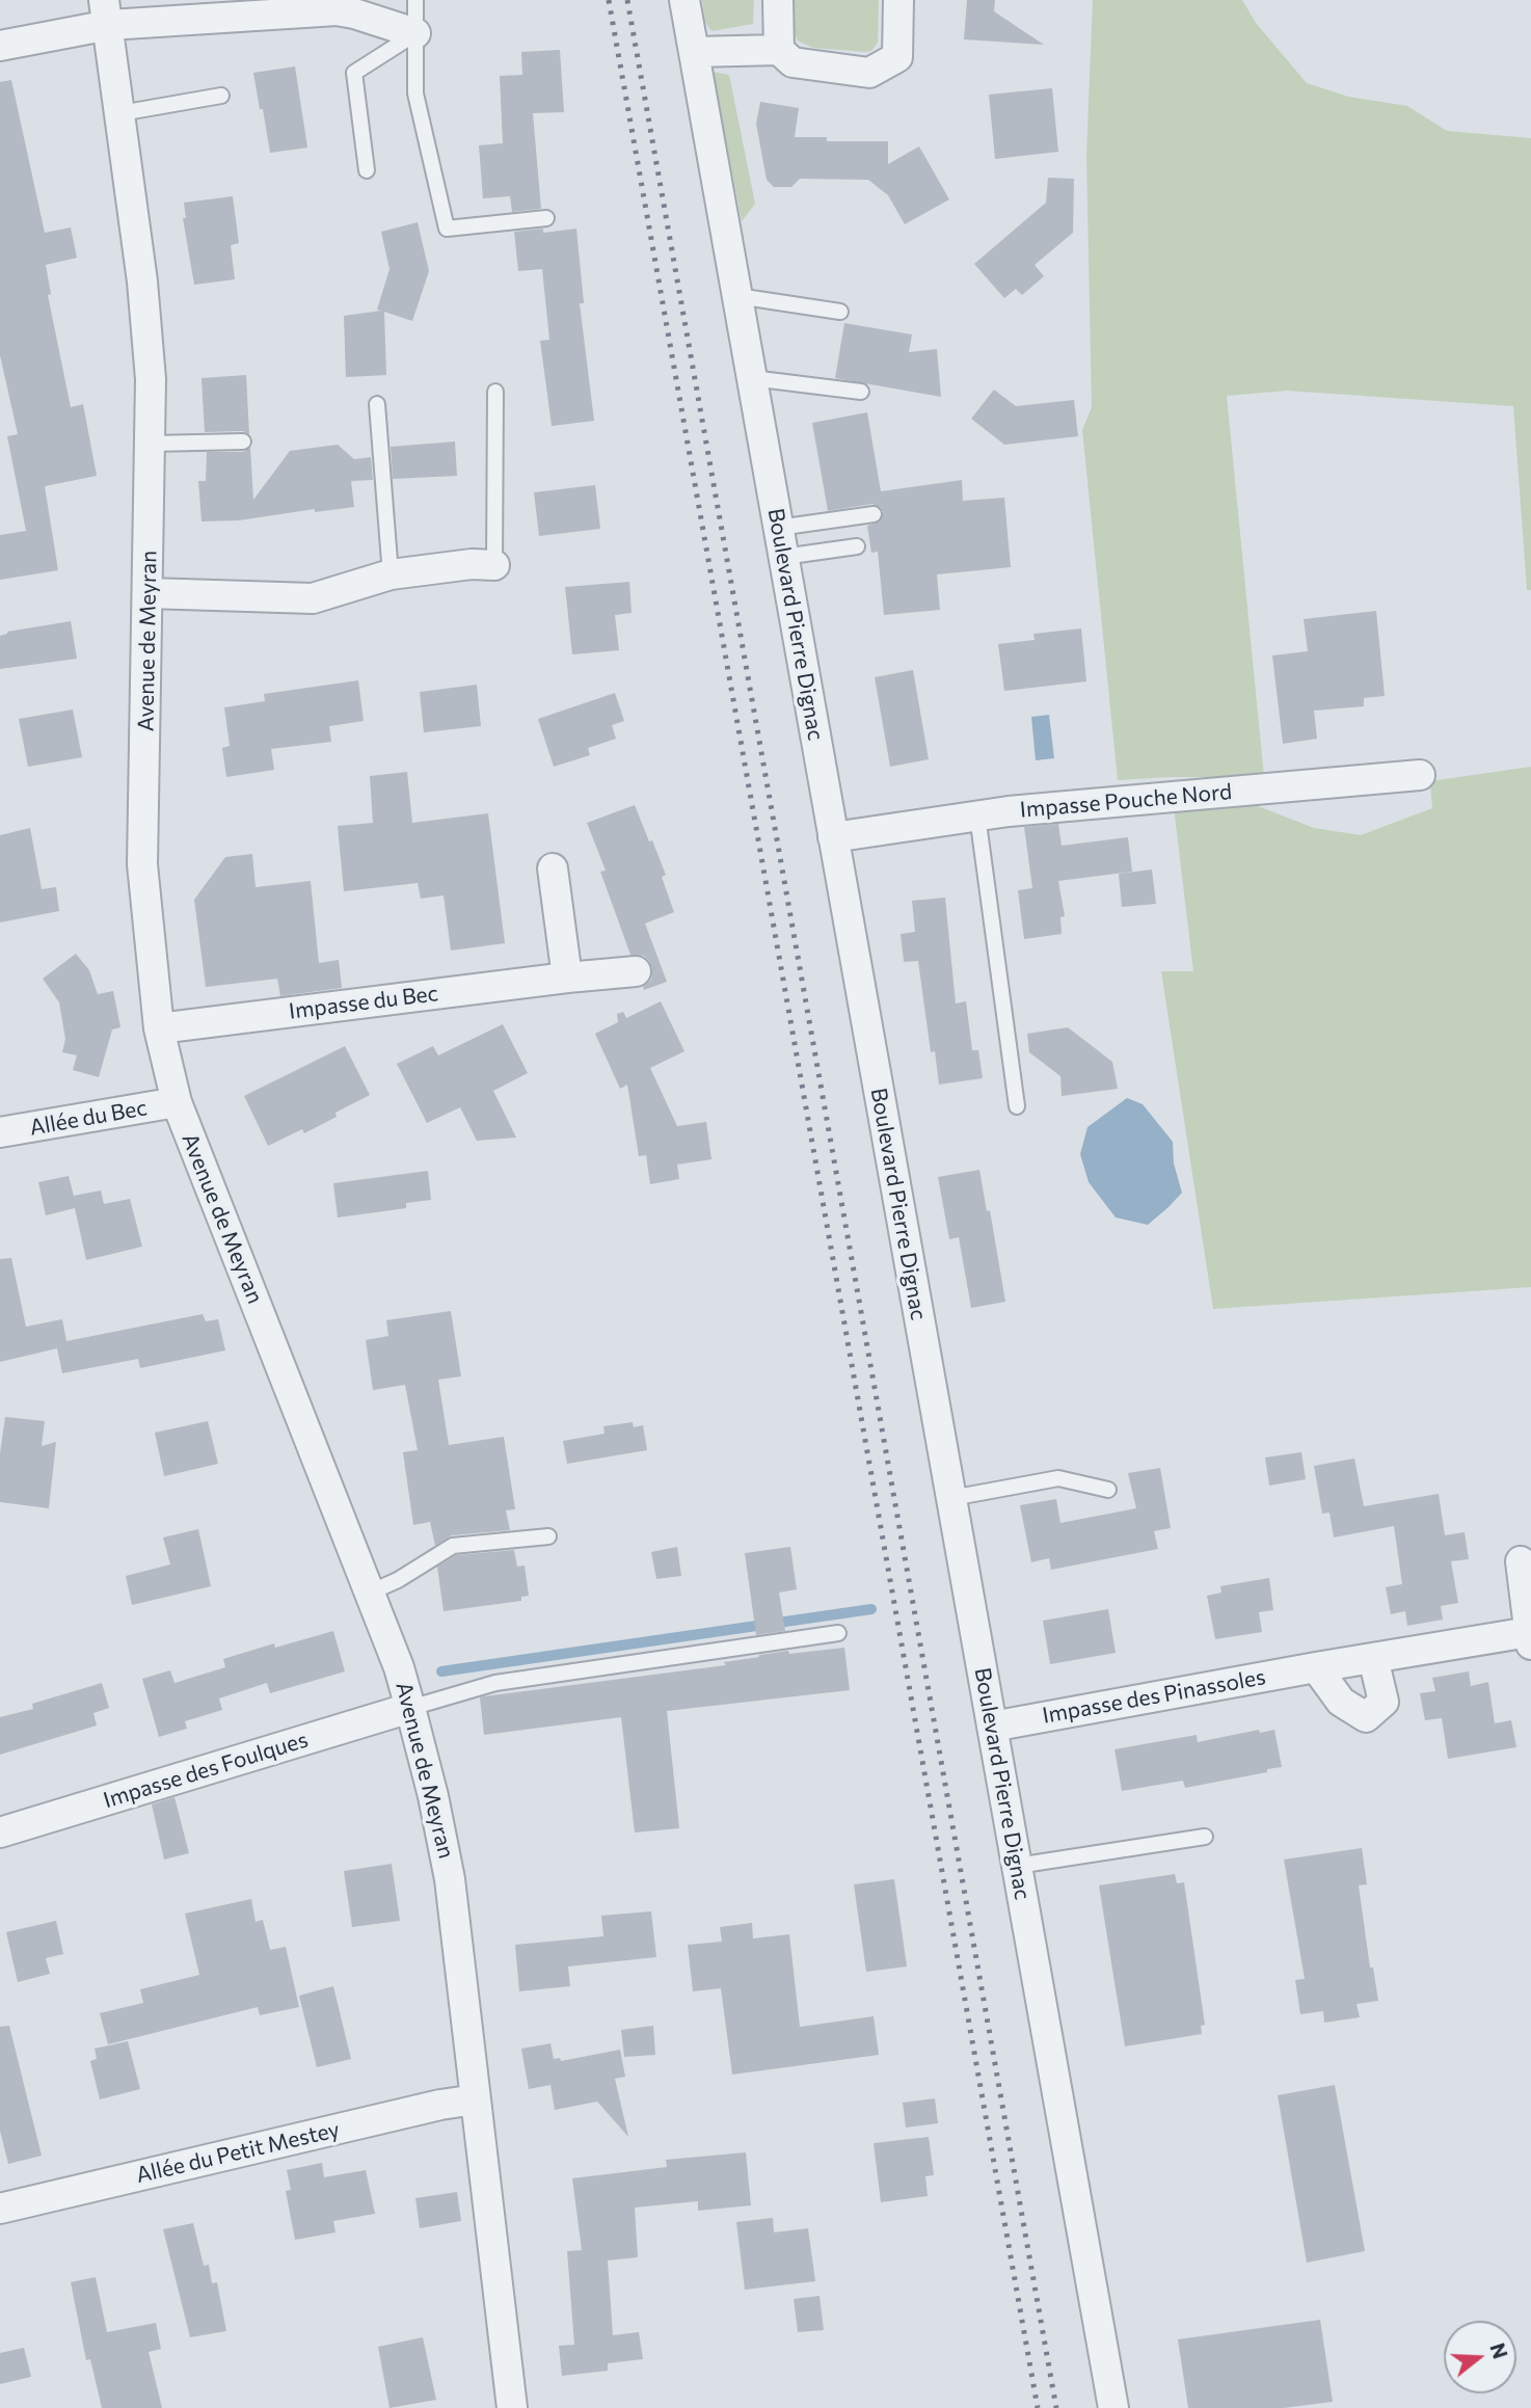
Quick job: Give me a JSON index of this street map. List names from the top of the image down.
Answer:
{
  "streets": {
    "street": [
      "Boulevard Pierre Dignac",
      "Avenue de Meyran",
      "Impasse Pouche Nord",
      "Impasse du Bec",
      "Allée du Bec",
      "Impasse des Pinassoles",
      "Impasse des Foulques",
      "Allée du Petit Mestey"
    ]
  },
  "crossings": [
    ["Boulevard Pierre Dignac", "Impasse Pouche Nord"],
    ["Boulevard Pierre Dignac", "Impasse des Pinassoles"],
    ["Avenue de Meyran", "Impasse du Bec"],
    ["Avenue de Meyran", "Allée du Bec"],
    ["Avenue de Meyran", "Impasse des Foulques"],
    ["Avenue de Meyran", "Allée du Petit Mestey"]
  ],
  "north": "right"
}
